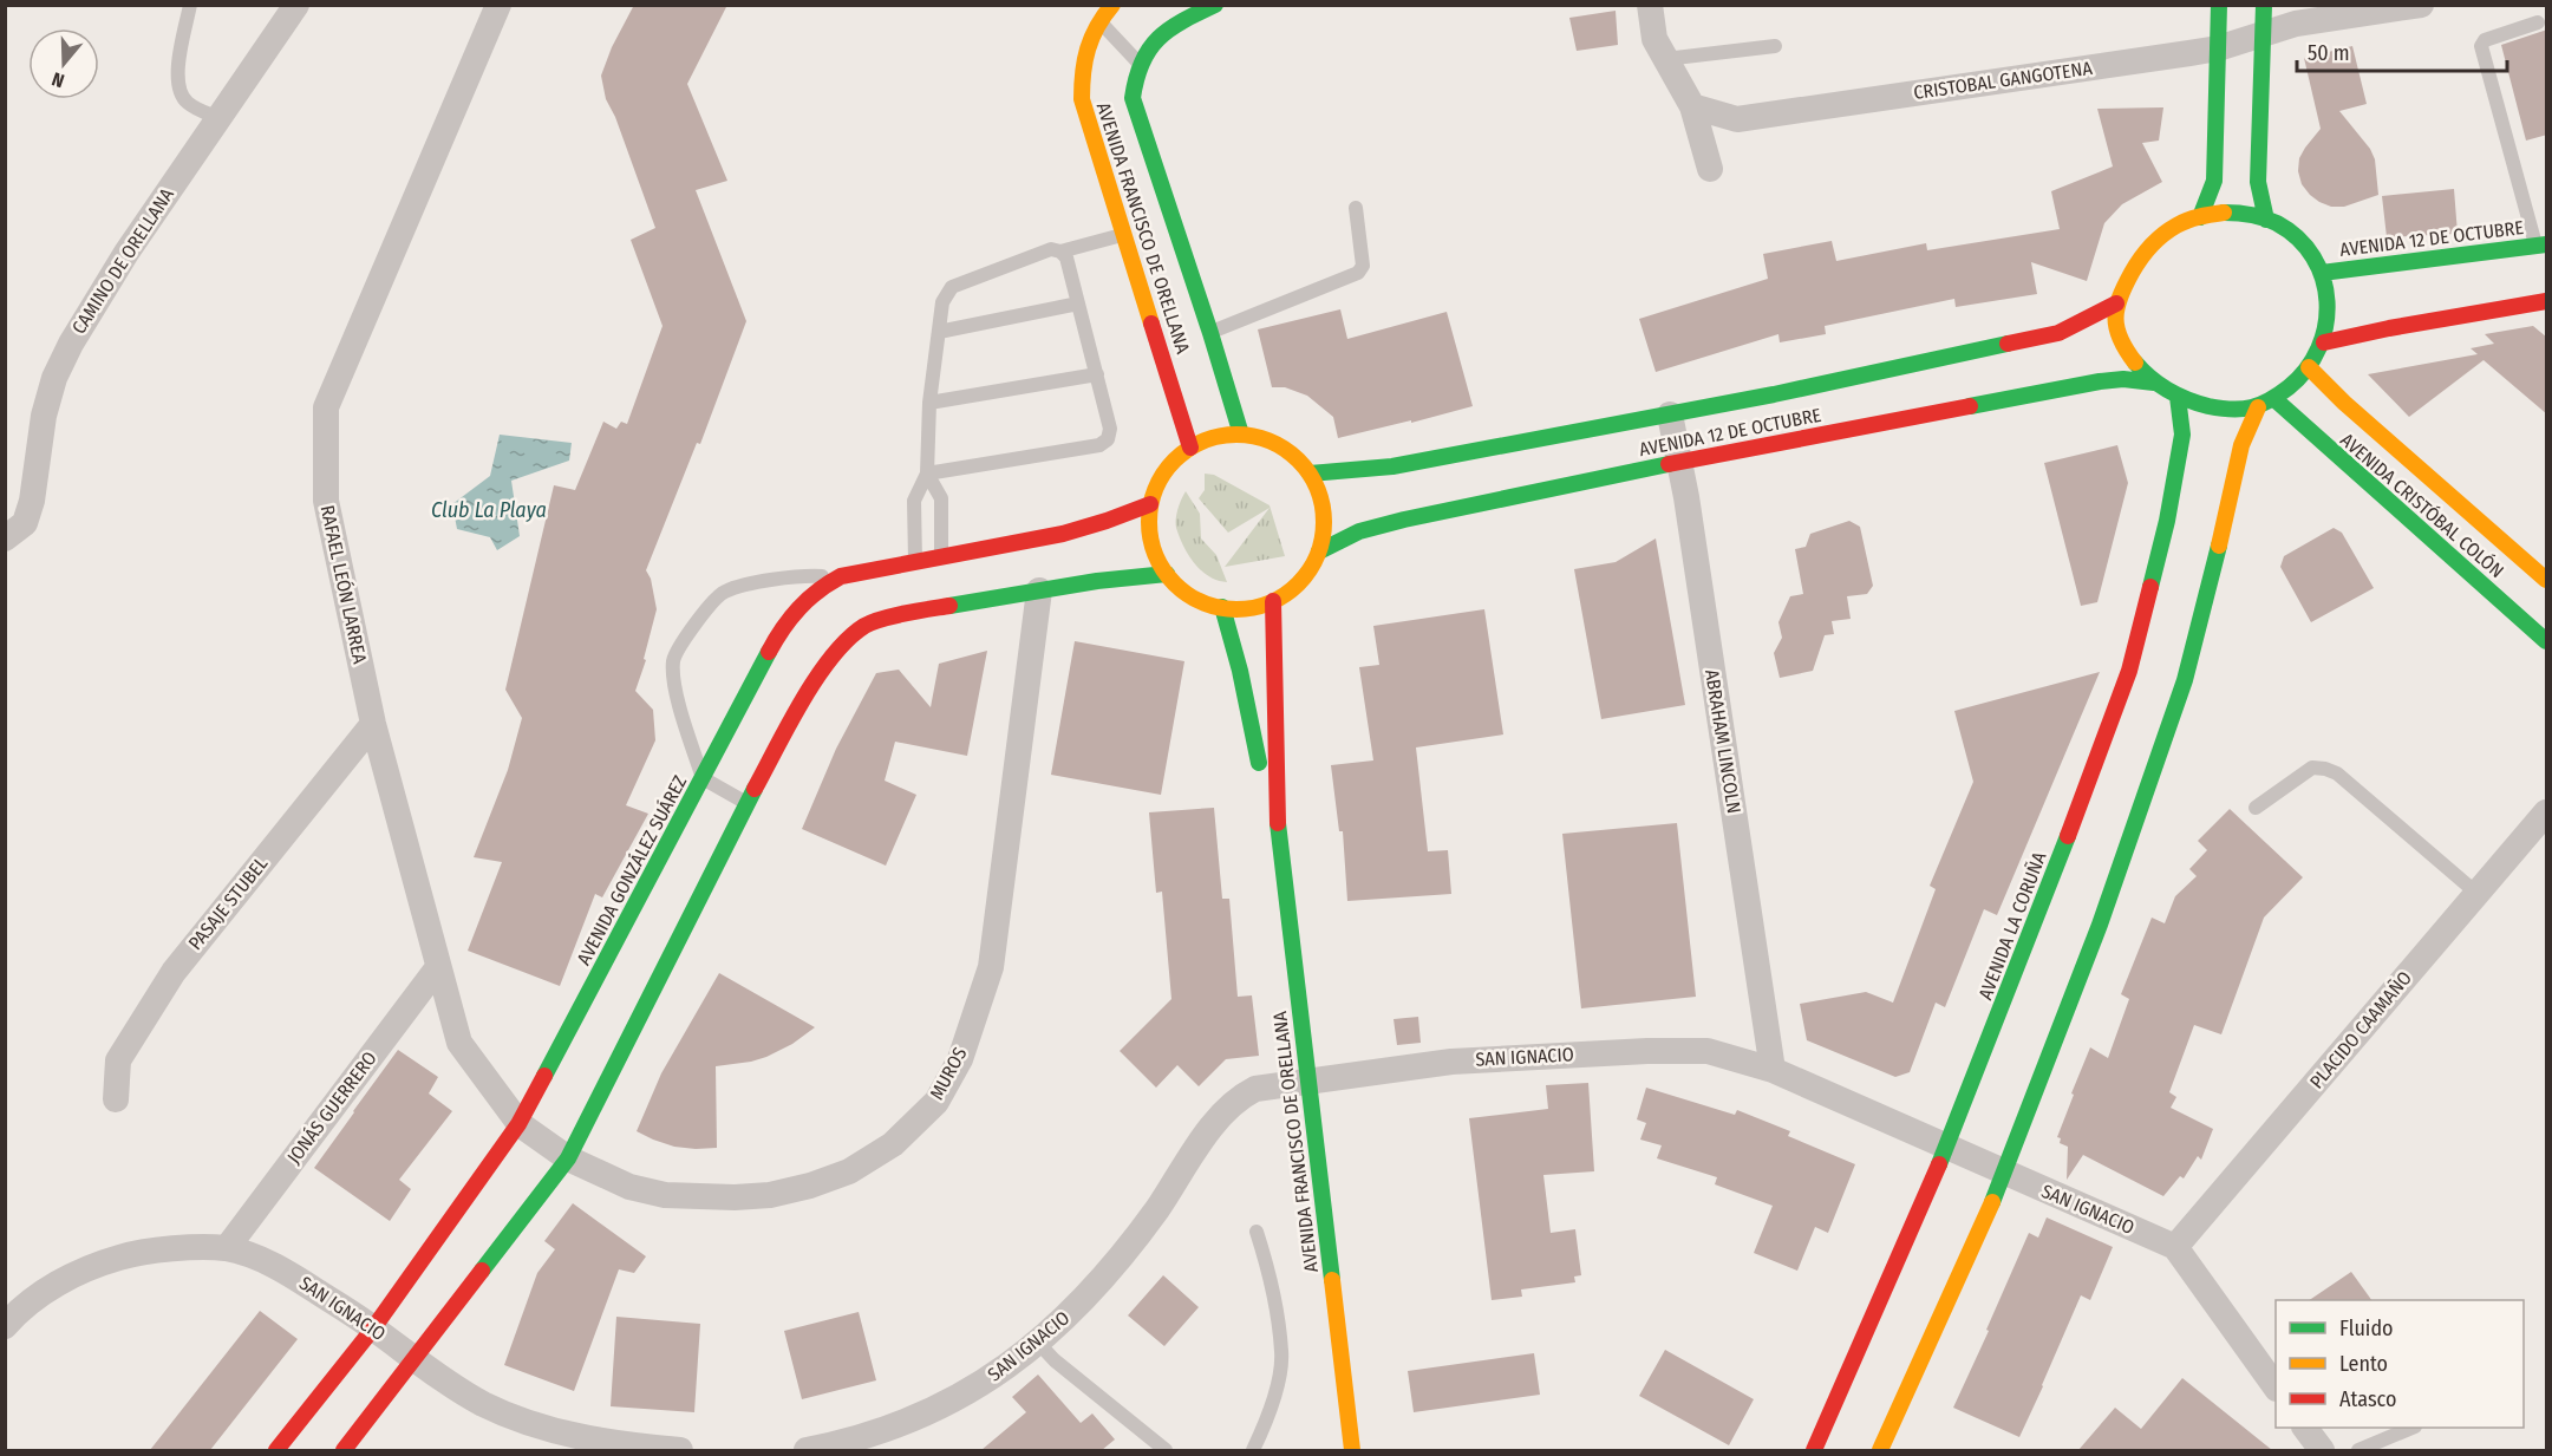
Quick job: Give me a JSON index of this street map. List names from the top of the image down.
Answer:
{
  "streets": {
    "main road": [
      "AVENIDA FRANCISCO DE ORELLANA",
      "AVENIDA 12 DE OCTUBRE",
      "AVENIDA CRISTÓBAL COLÓN",
      "AVENIDA GONZÁLEZ SUÁREZ",
      "AVENIDA LA CORUÑA"
    ],
    "street": [
      "CRISTOBAL GANGOTENA",
      "CAMINO DE ORELLANA",
      "RAFAEL LEÓN LARREA",
      "ABRAHAM LINCOLN",
      "PASAJE STUBEL",
      "PLACIDO CAAMAÑO",
      "SAN IGNACIO",
      "MUROS",
      "JONÁS GUERRERO"
    ]
  },
  "crossings": [
    ["AVENIDA FRANCISCO DE ORELLANA", "AVENIDA 12 DE OCTUBRE"],
    ["AVENIDA FRANCISCO DE ORELLANA", "AVENIDA GONZÁLEZ SUÁREZ"],
    ["AVENIDA FRANCISCO DE ORELLANA", "SAN IGNACIO"],
    ["AVENIDA 12 DE OCTUBRE", "AVENIDA CRISTÓBAL COLÓN"],
    ["AVENIDA 12 DE OCTUBRE", "ABRAHAM LINCOLN"],
    ["AVENIDA 12 DE OCTUBRE", "AVENIDA GONZÁLEZ SUÁREZ"],
    ["AVENIDA 12 DE OCTUBRE", "AVENIDA LA CORUÑA"],
    ["AVENIDA CRISTÓBAL COLÓN", "AVENIDA LA CORUÑA"],
    ["RAFAEL LEÓN LARREA", "AVENIDA GONZÁLEZ SUÁREZ"],
    ["RAFAEL LEÓN LARREA", "PASAJE STUBEL"],
    ["RAFAEL LEÓN LARREA", "MUROS"],
    ["RAFAEL LEÓN LARREA", "JONÁS GUERRERO"],
    ["ABRAHAM LINCOLN", "SAN IGNACIO"],
    ["AVENIDA GONZÁLEZ SUÁREZ", "SAN IGNACIO"],
    ["AVENIDA GONZÁLEZ SUÁREZ", "MUROS"],
    ["AVENIDA LA CORUÑA", "SAN IGNACIO"],
    ["PLACIDO CAAMAÑO", "SAN IGNACIO"],
    ["SAN IGNACIO", "JONÁS GUERRERO"]
  ],
  "water": ["Club La Playa"],
  "legend": ["Fluido", "Lento", "Atasco"],
  "scale_bar": "50 m",
  "north": "bottom"
}
